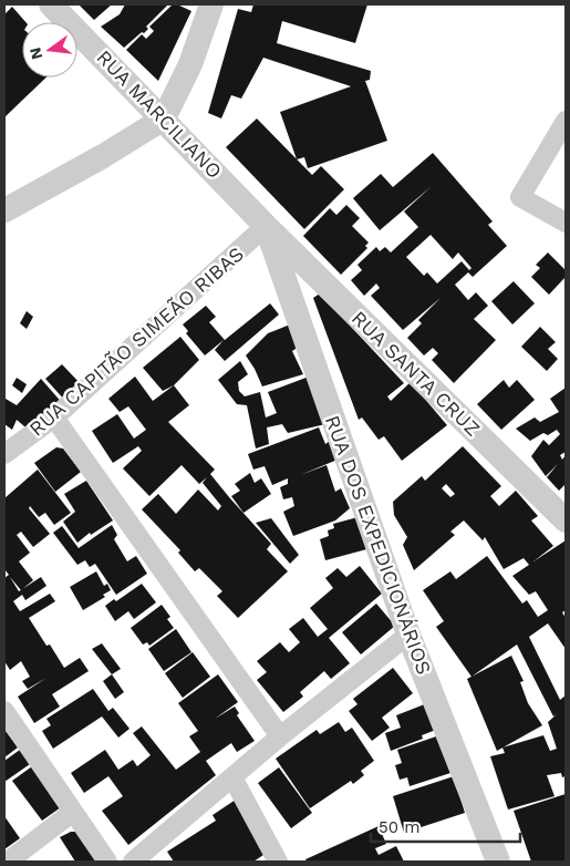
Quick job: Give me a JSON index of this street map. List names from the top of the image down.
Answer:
{
  "streets": {
    "street": [
      "RUA MARCILIANO",
      "RUA CAPITÃO SIMEÃO RIBAS",
      "RUA SANTA CRUZ",
      "RUA DOS EXPEDICIONÁRIOS"
    ]
  },
  "crossings": [
    ["RUA MARCILIANO", "RUA CAPITÃO SIMEÃO RIBAS"],
    ["RUA MARCILIANO", "RUA SANTA CRUZ"],
    ["RUA MARCILIANO", "RUA DOS EXPEDICIONÁRIOS"],
    ["RUA CAPITÃO SIMEÃO RIBAS", "RUA SANTA CRUZ"],
    ["RUA CAPITÃO SIMEÃO RIBAS", "RUA DOS EXPEDICIONÁRIOS"],
    ["RUA SANTA CRUZ", "RUA DOS EXPEDICIONÁRIOS"]
  ],
  "scale_bar": "50 m",
  "north": "left"
}
